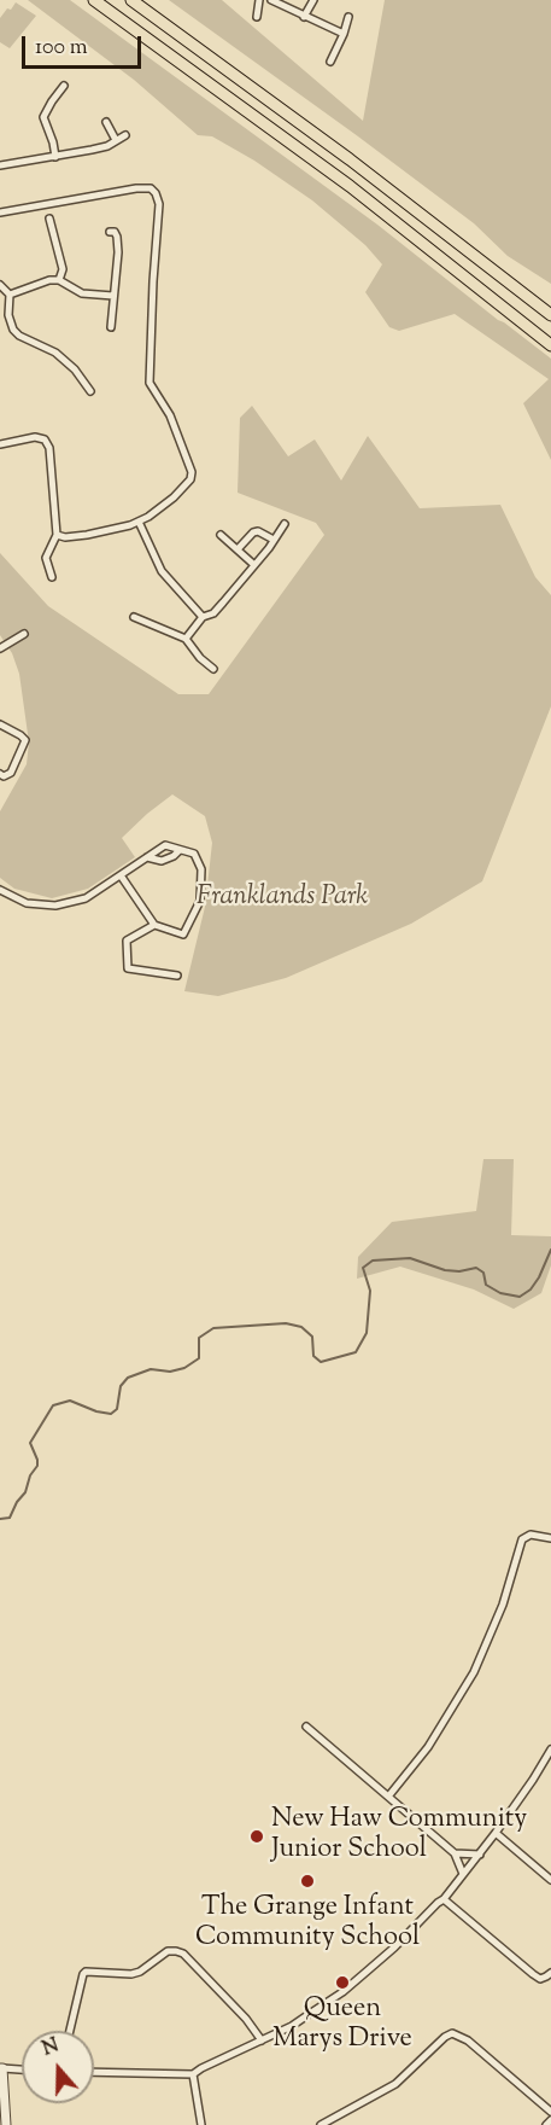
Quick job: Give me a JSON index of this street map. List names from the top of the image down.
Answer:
{
  "parks": ["Franklands Park"],
  "places": ["New Haw Community Junior School", "The Grange Infant Community School", "Queen Marys Drive"],
  "scale_bar": "100 m",
  "north": "top"
}
